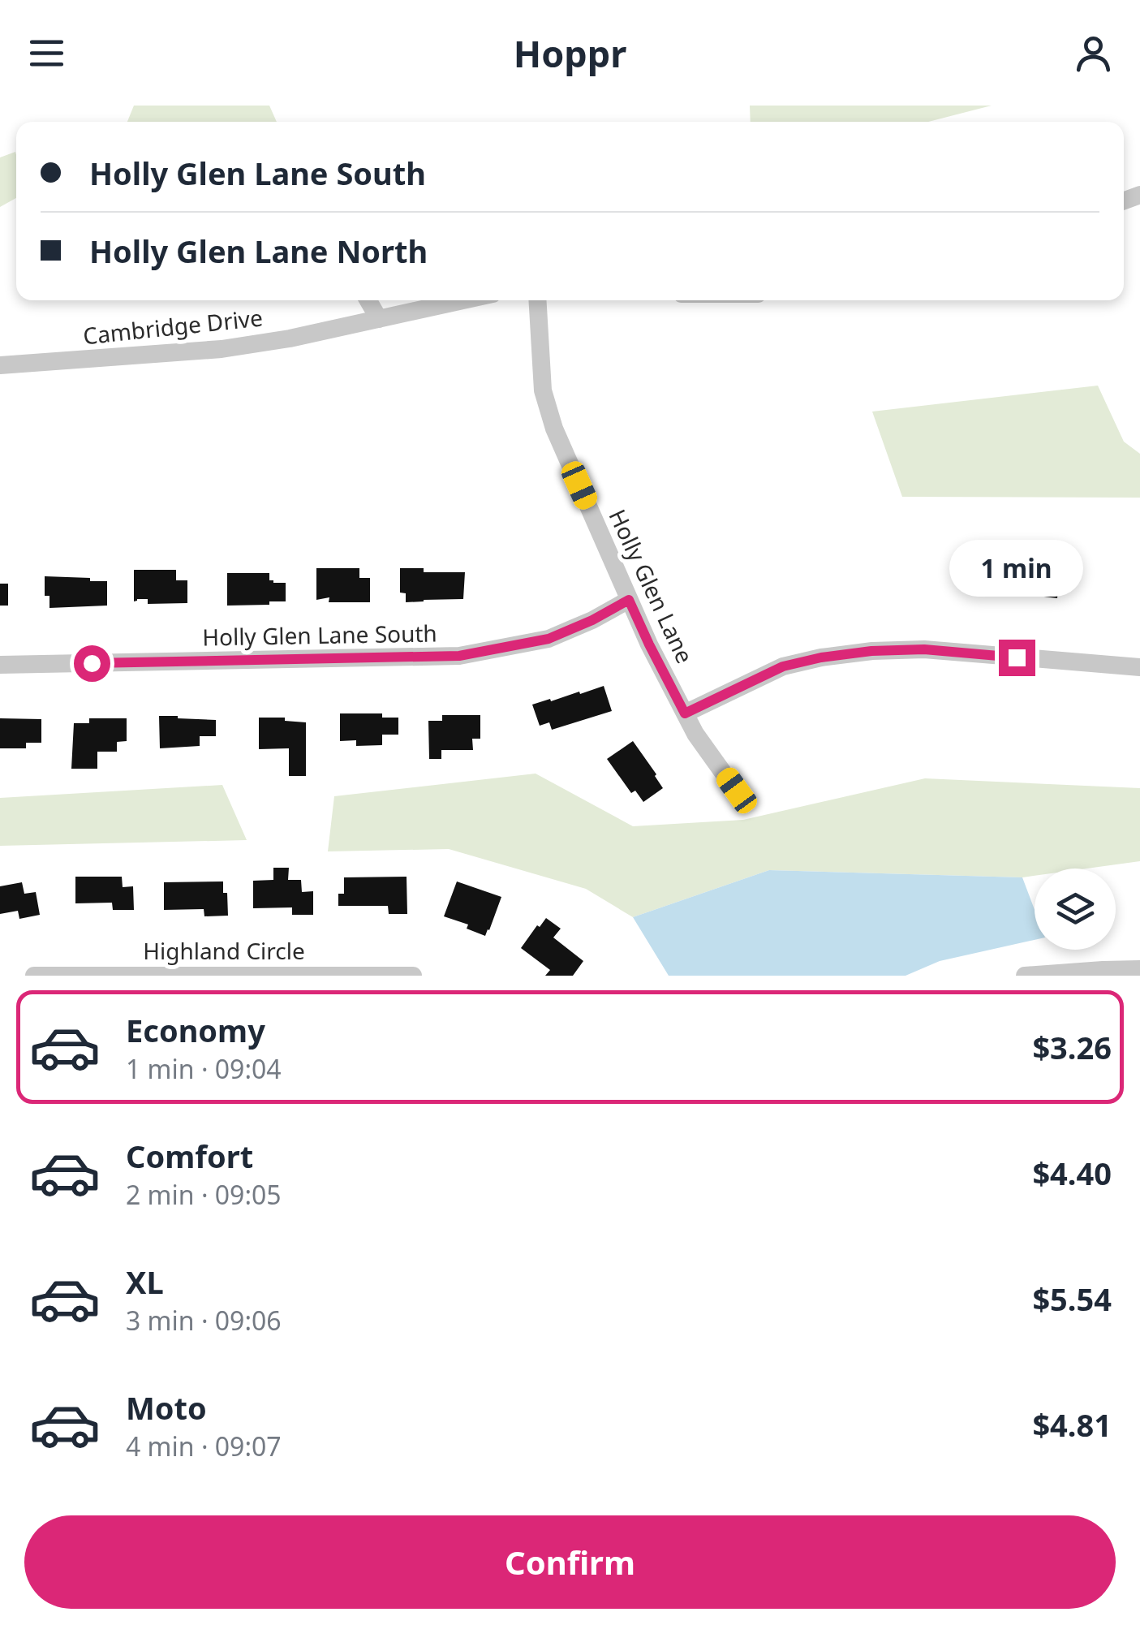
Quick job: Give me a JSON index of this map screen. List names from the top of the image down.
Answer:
{
  "streets": {
    "street": [
      "Cambridge Drive",
      "Holly Glen Lane",
      "Holly Glen Lane South",
      "Highland Circle"
    ]
  },
  "crossings": [
    ["Holly Glen Lane", "Holly Glen Lane South"]
  ],
  "page": {
    "header": "Hoppr",
    "banner": ["Holly Glen Lane South", "Holly Glen Lane North"],
    "bubble": "1 min",
    "list": [
      {
        "name": "Economy",
        "note": "1 min · 09:04",
        "value": "$3.26"
      },
      {
        "name": "Comfort",
        "note": "2 min · 09:05",
        "value": "$4.40"
      },
      {
        "name": "XL",
        "note": "3 min · 09:06",
        "value": "$5.54"
      },
      {
        "name": "Moto",
        "note": "4 min · 09:07",
        "value": "$4.81"
      }
    ],
    "buttons": "Confirm"
  }
}
